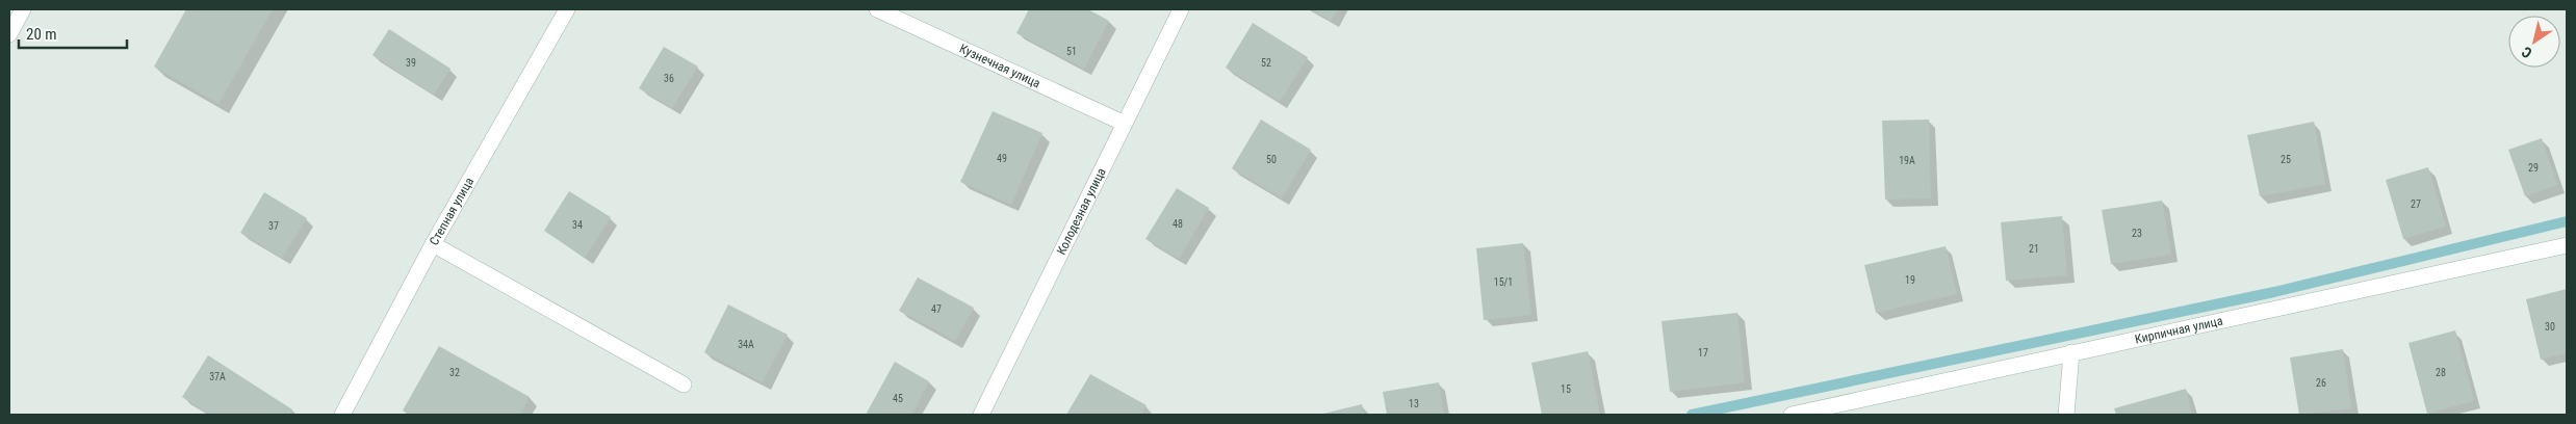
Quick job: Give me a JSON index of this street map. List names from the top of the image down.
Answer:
{
  "streets": {
    "street": [
      "Кузнечная улица",
      "Степная улица",
      "Колодезная улица",
      "Кирпичная улица"
    ]
  },
  "crossings": [
    ["Кузнечная улица", "Колодезная улица"]
  ],
  "house_numbers": [
    "51",
    "39",
    "52",
    "36",
    "49",
    "50",
    "25",
    "19А",
    "29",
    "27",
    "48",
    "34",
    "37",
    "23",
    "21",
    "19",
    "15/1",
    "47",
    "30",
    "34А",
    "17",
    "32",
    "28",
    "37А",
    "26",
    "15",
    "45",
    "13"
  ],
  "scale_bar": "20 m",
  "north": "bottom left"
}
